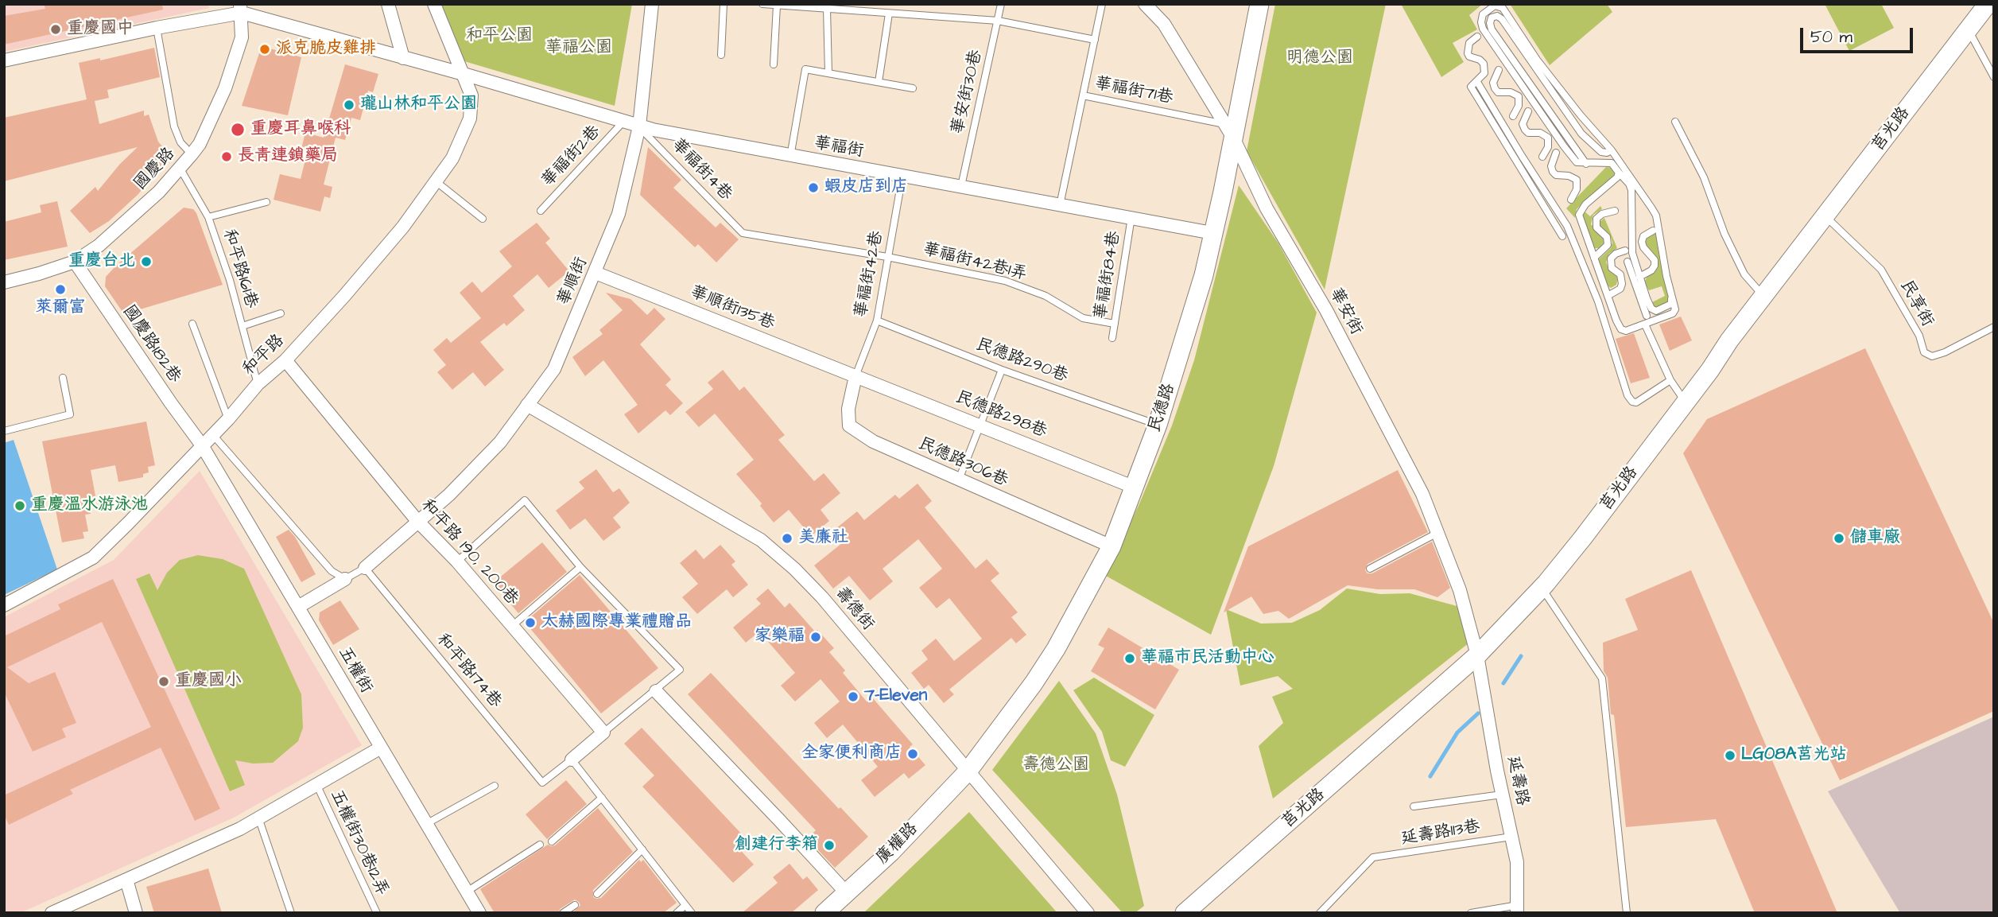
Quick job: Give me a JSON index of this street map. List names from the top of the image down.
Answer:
{
  "streets": {
    "street": [
      "莒光路",
      "華福街",
      "國慶路",
      "華順街",
      "華順街135巷",
      "華安街",
      "國慶路182巷",
      "和平路",
      "民德路",
      "民德路298巷",
      "民德路306巷",
      "和平路 190, 200巷",
      "壽德街",
      "五權街",
      "延壽路",
      "廣權路"
    ],
    "lane": [
      "華福街71巷",
      "華安街30巷",
      "華福街2巷",
      "華福街4巷",
      "華福街42巷1弄",
      "和平路161巷",
      "華福街42巷",
      "華福街84巷",
      "民享街",
      "民德路290巷",
      "和平路174巷",
      "延壽路113巷",
      "五權街30巷12弄"
    ]
  },
  "crossings": [
    ["華福街71巷", "華福街"],
    ["華福街71巷", "華安街"],
    ["華福街71巷", "民德路"],
    ["華安街30巷", "華福街"],
    ["莒光路", "民享街"],
    ["莒光路", "華安街"],
    ["莒光路", "延壽路"],
    ["華福街", "華福街2巷"],
    ["華福街", "國慶路"],
    ["華福街", "華福街4巷"],
    ["華福街", "華福街42巷"],
    ["華福街", "華福街84巷"],
    ["華福街", "華順街"],
    ["華福街", "和平路"],
    ["華福街", "民德路"],
    ["國慶路", "和平路161巷"],
    ["國慶路", "國慶路182巷"],
    ["華福街4巷", "華福街42巷1弄"],
    ["華福街4巷", "華順街"],
    ["華福街42巷1弄", "華福街42巷"],
    ["華福街42巷1弄", "華福街84巷"],
    ["和平路161巷", "和平路"],
    ["華福街42巷", "華順街135巷"],
    ["華福街42巷", "民德路290巷"],
    ["華福街42巷", "民德路298巷"],
    ["華福街42巷", "民德路306巷"],
    ["華順街", "華順街135巷"],
    ["華順街", "和平路 190, 200巷"],
    ["華順街", "壽德街"],
    ["華順街", "和平路174巷"],
    ["華順街135巷", "民德路298巷"],
    ["華順街135巷", "民德路306巷"],
    ["華安街", "民德路"],
    ["華安街", "延壽路"],
    ["國慶路182巷", "和平路"],
    ["國慶路182巷", "五權街"],
    ["和平路", "和平路 190, 200巷"],
    ["和平路", "五權街"],
    ["民德路290巷", "民德路"],
    ["民德路", "民德路298巷"],
    ["民德路", "民德路306巷"],
    ["民德路", "壽德街"],
    ["民德路", "廣權路"],
    ["民德路298巷", "民德路306巷"],
    ["壽德街", "廣權路"],
    ["延壽路", "延壽路113巷"]
  ],
  "parks": [
    "和平公園",
    "華福公園",
    "明德公園",
    "壽德公園"
  ],
  "places": [
    "重慶國中",
    "派克脆皮雞排",
    "瓏山林和平公園",
    "重慶耳鼻喉科",
    "長青連鎖藥局",
    "蝦皮店到店",
    "重慶台北",
    "萊爾富",
    "重慶溫水游泳池",
    "美廉社",
    "儲車廠",
    "太赫國際專業禮贈品",
    "家樂福",
    "華福市民活動中心",
    "重慶國小",
    "7-Eleven",
    "全家便利商店",
    "LG08A莒光站",
    "創建行李箱"
  ],
  "scale_bar": "50 m"
}
